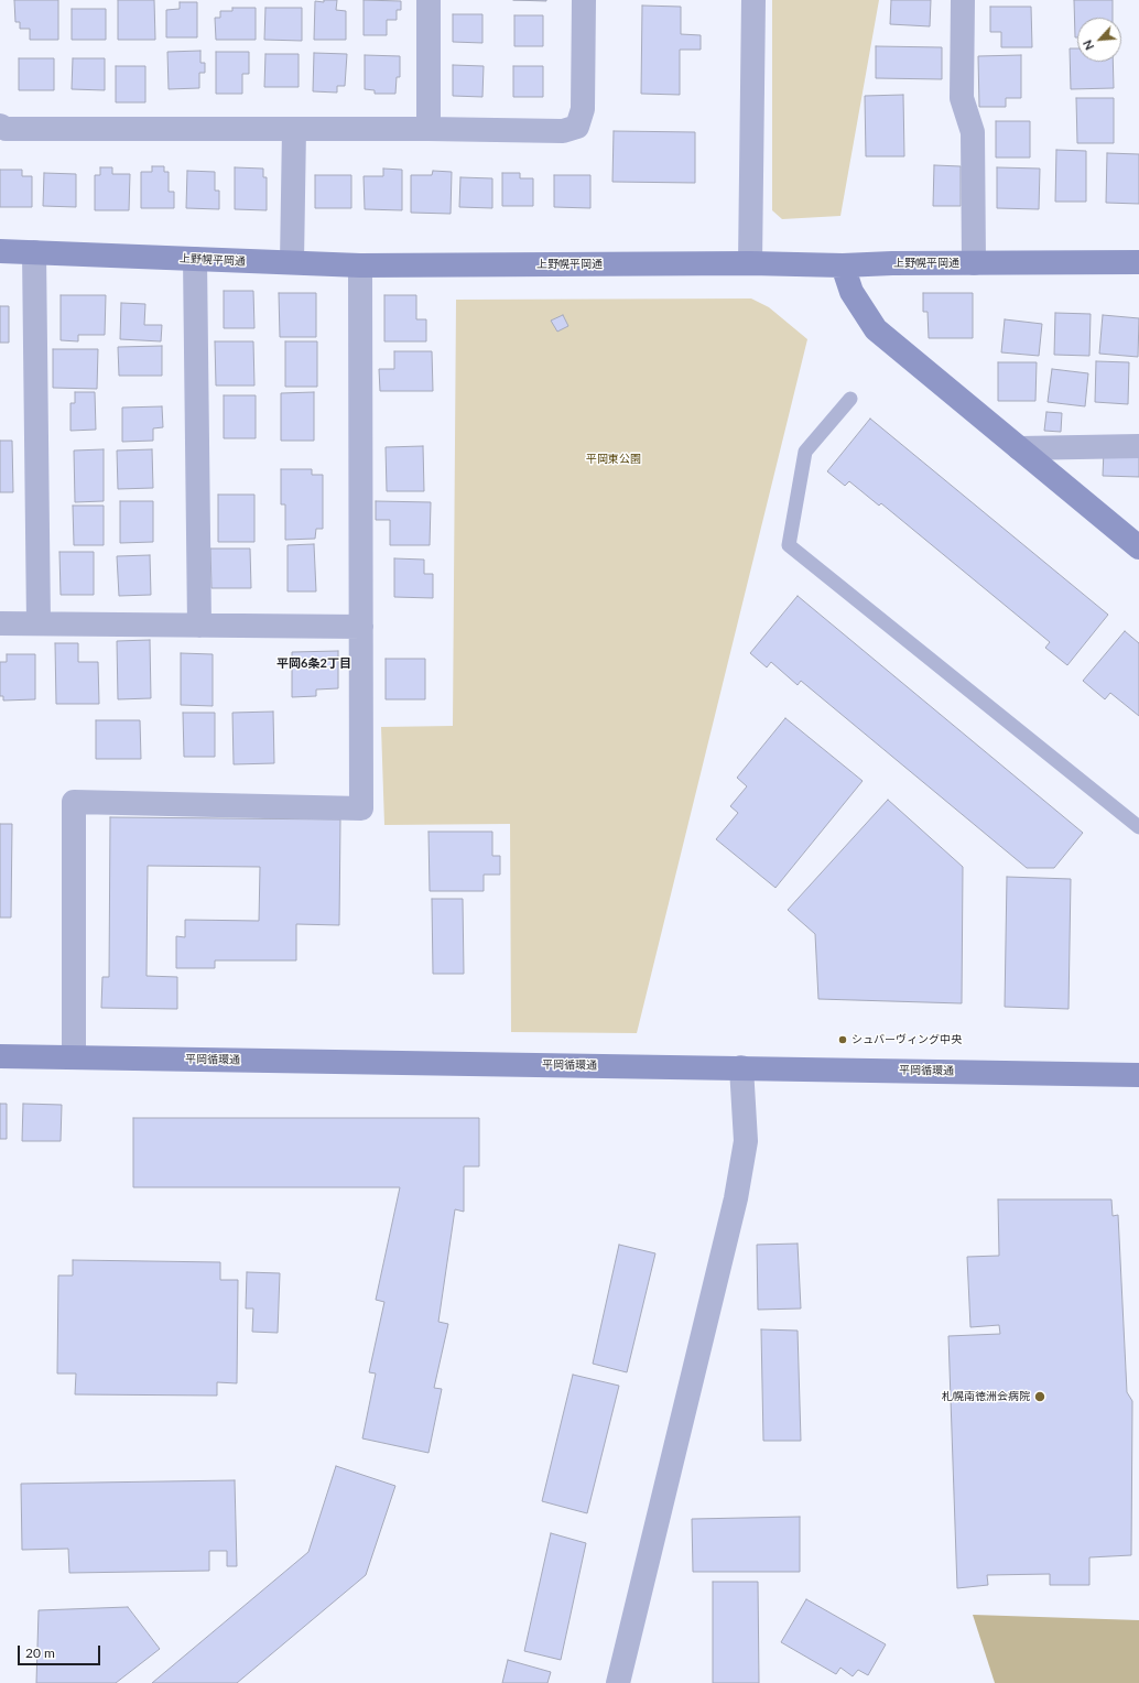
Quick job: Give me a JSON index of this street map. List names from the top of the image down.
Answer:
{
  "streets": {
    "street": ["上野幌平岡通", "平岡循環通"]
  },
  "districts": ["平岡6条2丁目"],
  "parks": ["平岡東公園"],
  "places": ["シュバーヴィング中央", "札幌南徳洲会病院"],
  "scale_bar": "20 m",
  "north": "bottom left"
}
